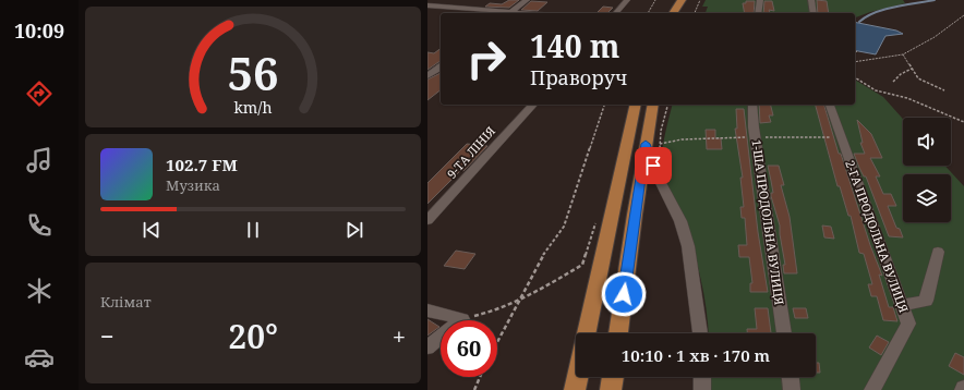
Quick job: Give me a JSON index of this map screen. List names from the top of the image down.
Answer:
{
  "streets": {
    "street": ["9-ТА ЛІНІЯ", "1-ША ПРОДОЛЬНА ВУЛИЦЯ", "2-ГА ПРОДОЛЬНА ВУЛИЦЯ"]
  },
  "page": {
    "tabs": "10:09",
    "turn": ["140 m", "Праворуч"],
    "song": ["102.7 FM", "Музика"],
    "tile": "Клімат",
    "heat": ["−", "20°", "+"],
    "limit": "60",
    "trip": "10:10 · 1 хв · 170 m",
    "gauge": ["56", "km/h"]
  }
}
